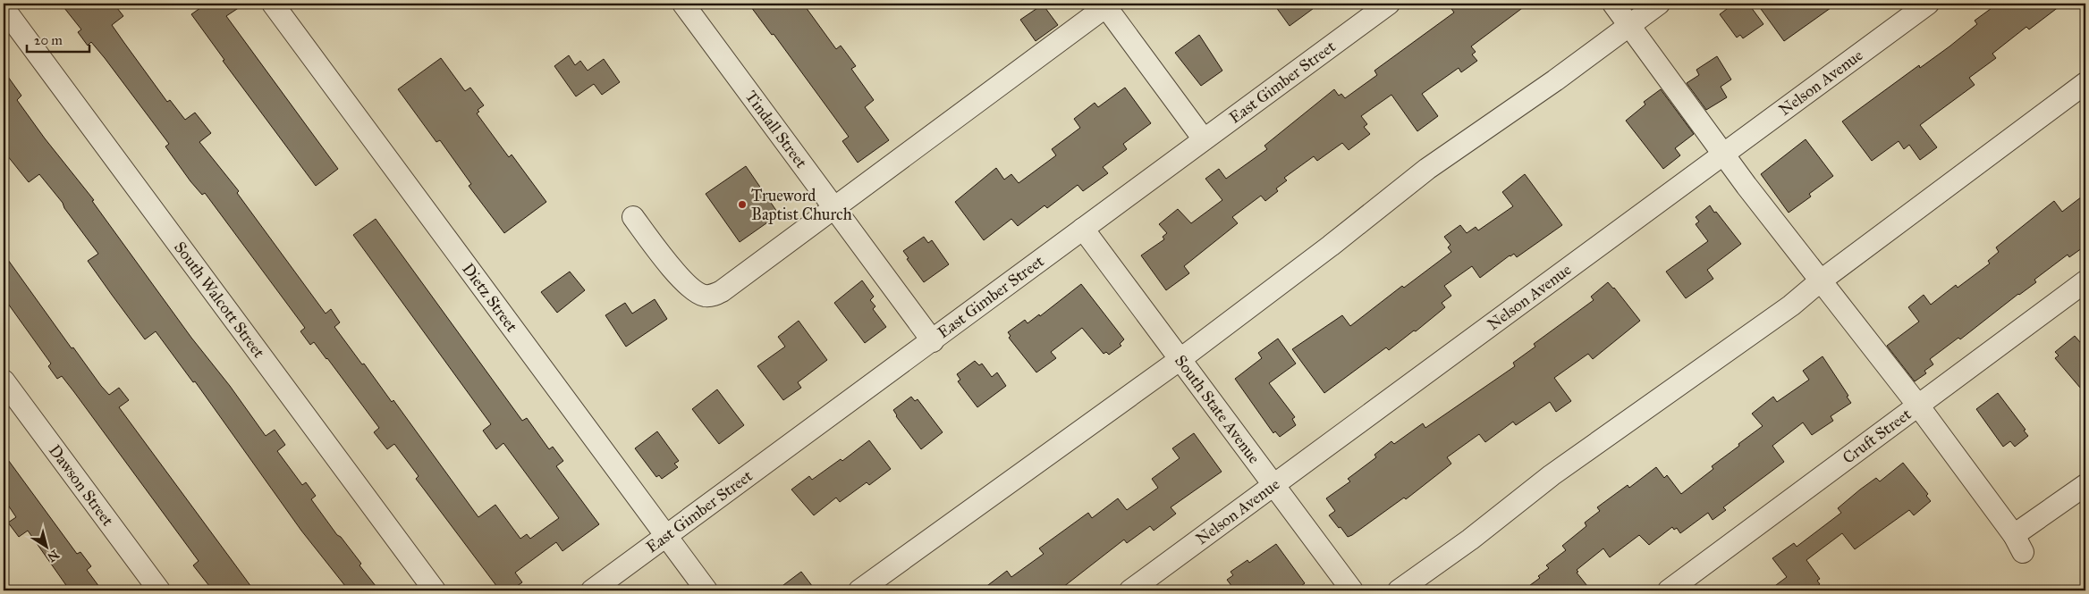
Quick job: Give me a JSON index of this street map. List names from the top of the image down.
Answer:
{
  "streets": {
    "street": [
      "East Gimber Street",
      "Nelson Avenue",
      "Tindall Street",
      "Dietz Street",
      "South Walcott Street",
      "South State Avenue",
      "Cruft Street",
      "Dawson Street"
    ]
  },
  "crossings": [
    ["East Gimber Street", "Tindall Street"],
    ["East Gimber Street", "Dietz Street"],
    ["East Gimber Street", "South State Avenue"],
    ["Nelson Avenue", "South State Avenue"]
  ],
  "places": ["Trueword Baptist Church"],
  "scale_bar": "20 m",
  "north": "bottom right"
}
